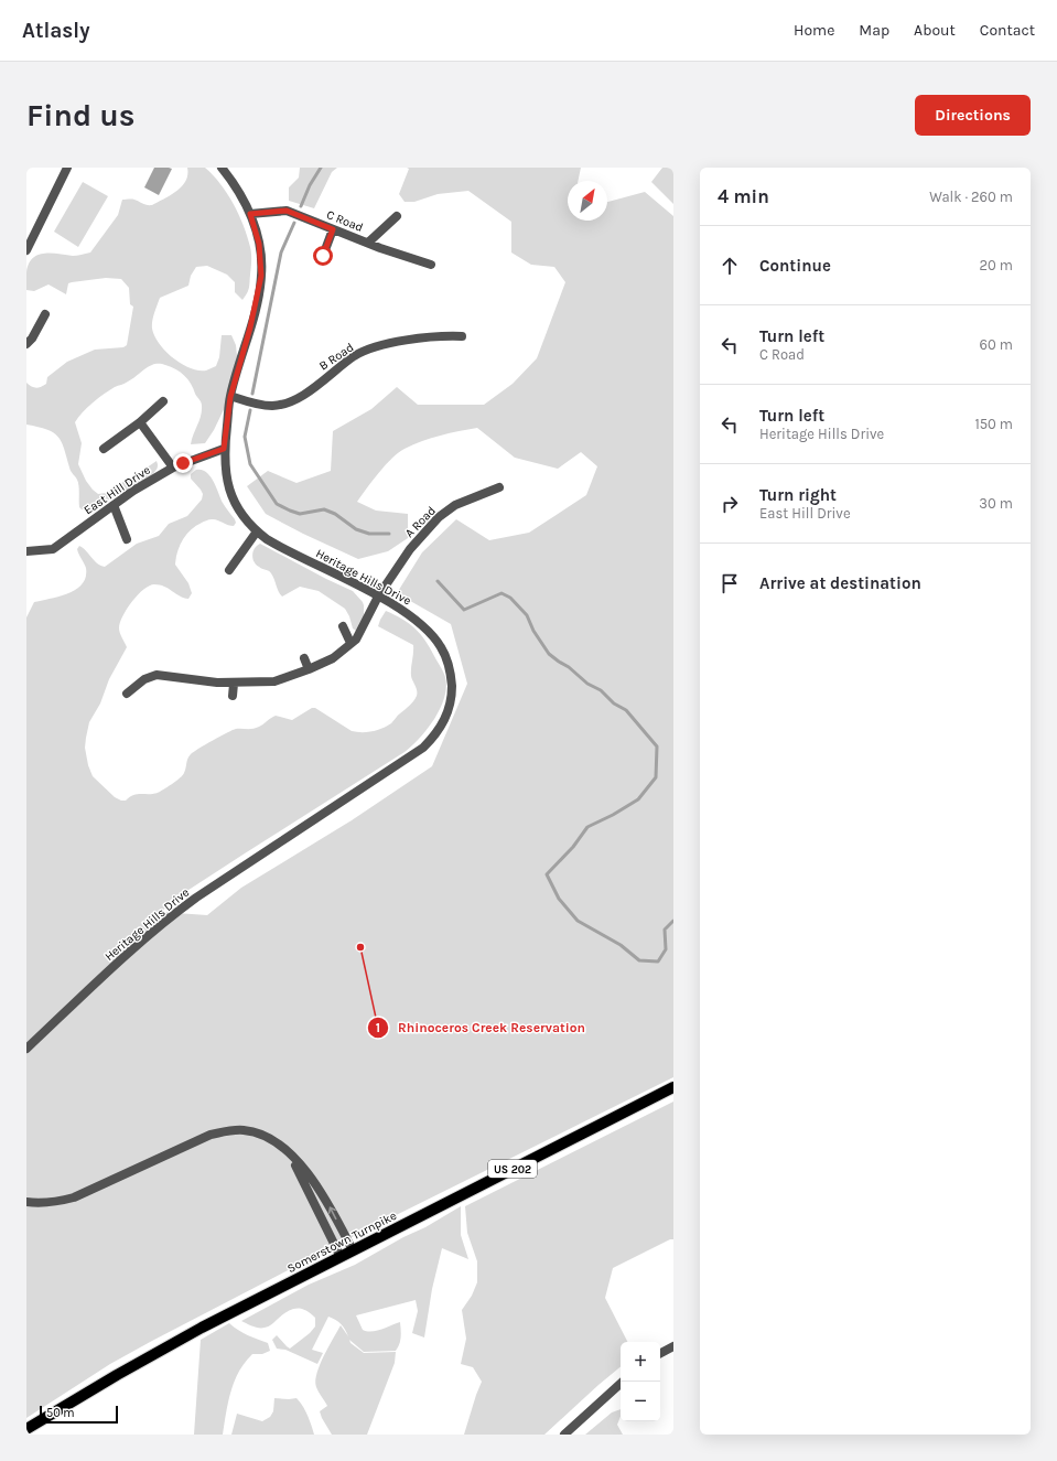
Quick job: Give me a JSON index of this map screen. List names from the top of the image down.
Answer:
{
  "streets": {
    "main road": ["US 202", "Somerstown Turnpike"],
    "street": [
      "C Road",
      "B Road",
      "East Hill Drive",
      "A Road",
      "Heritage Hills Drive"
    ]
  },
  "crossings": [
    ["C Road", "Heritage Hills Drive"],
    ["B Road", "Heritage Hills Drive"],
    ["East Hill Drive", "Heritage Hills Drive"],
    ["A Road", "Heritage Hills Drive"]
  ],
  "places": ["Rhinoceros Creek Reservation"],
  "scale_bar": "50 m",
  "north": "top right",
  "page": {
    "header": "Atlasly",
    "nav": [
      "Home",
      "Map",
      "About",
      "Contact"
    ],
    "buttons": "Directions",
    "title": "Find us",
    "heading": ["4 min", "Walk · 260 m"],
    "list": [
      ["Continue", "20 m"],
      ["Turn left", "C Road", "60 m"],
      ["Turn left", "Heritage Hills Drive", "150 m"],
      ["Turn right", "East Hill Drive", "30 m"],
      "Arrive at destination"
    ],
    "map_buttons": ["+", "−"],
    "scale": "50 m"
  }
}
